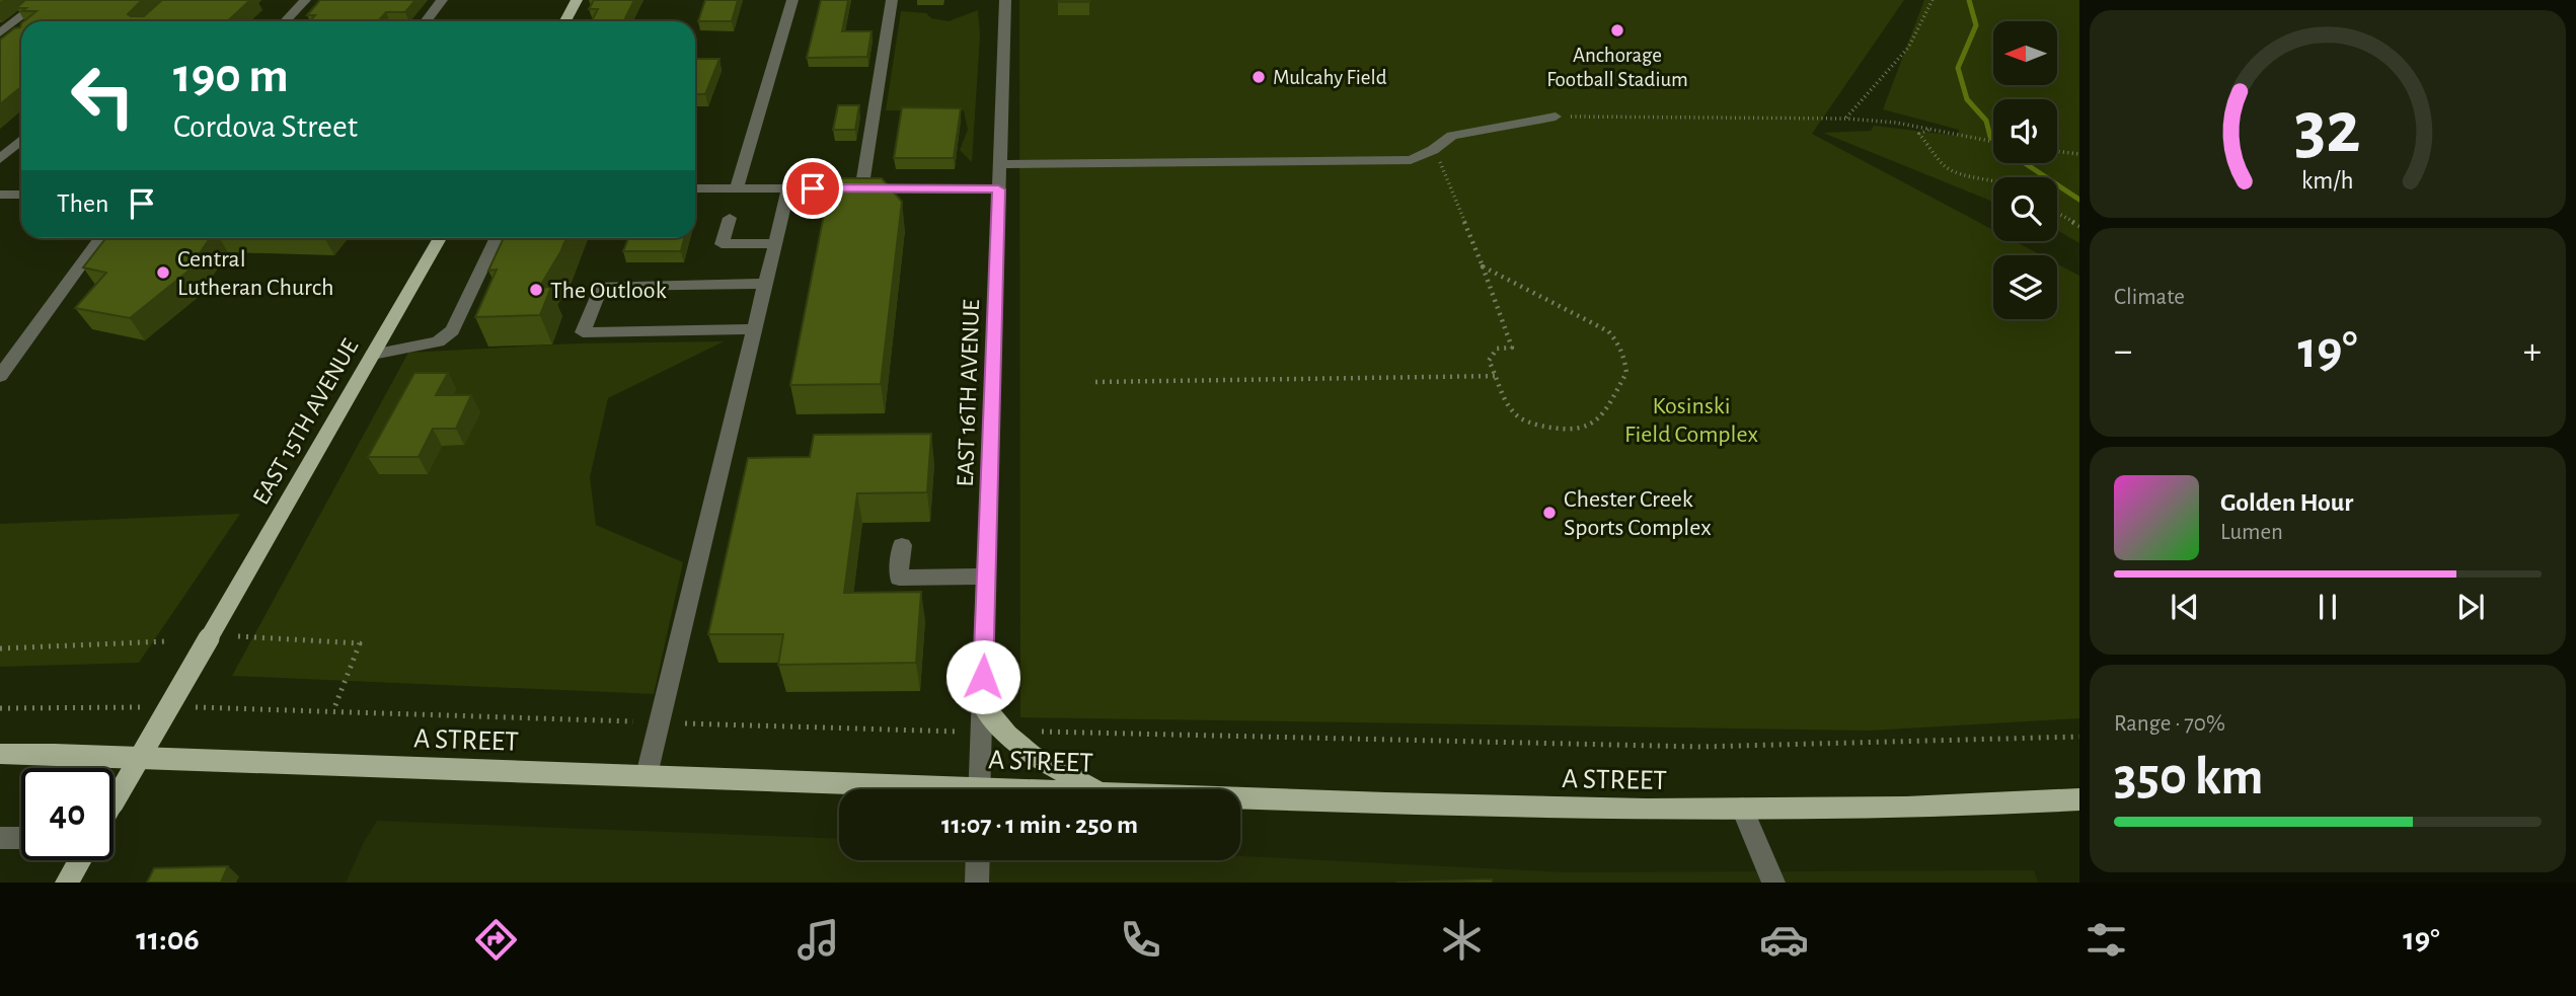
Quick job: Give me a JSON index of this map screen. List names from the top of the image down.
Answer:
{
  "streets": {
    "main road": ["EAST 15TH AVENUE", "A STREET"],
    "street": ["EAST 16TH AVENUE"]
  },
  "parks": ["Kosinski Field Complex"],
  "places": [
    "Anchorage Football Stadium",
    "Mulcahy Field",
    "Central Lutheran Church",
    "The Outlook",
    "Chester Creek Sports Complex"
  ],
  "north": "left",
  "page": {
    "turn": ["190 m", "Cordova Street"],
    "then": "Then",
    "tile": [
      "Climate",
      ["Range · 70%", "350 km"]
    ],
    "heat": ["−", "19°", "+"],
    "song": ["Golden Hour", "Lumen"],
    "limit": "40",
    "trip": "11:07 · 1 min · 250 m",
    "tabs": ["11:06", "19°"],
    "gauge": ["32", "km/h"]
  }
}
